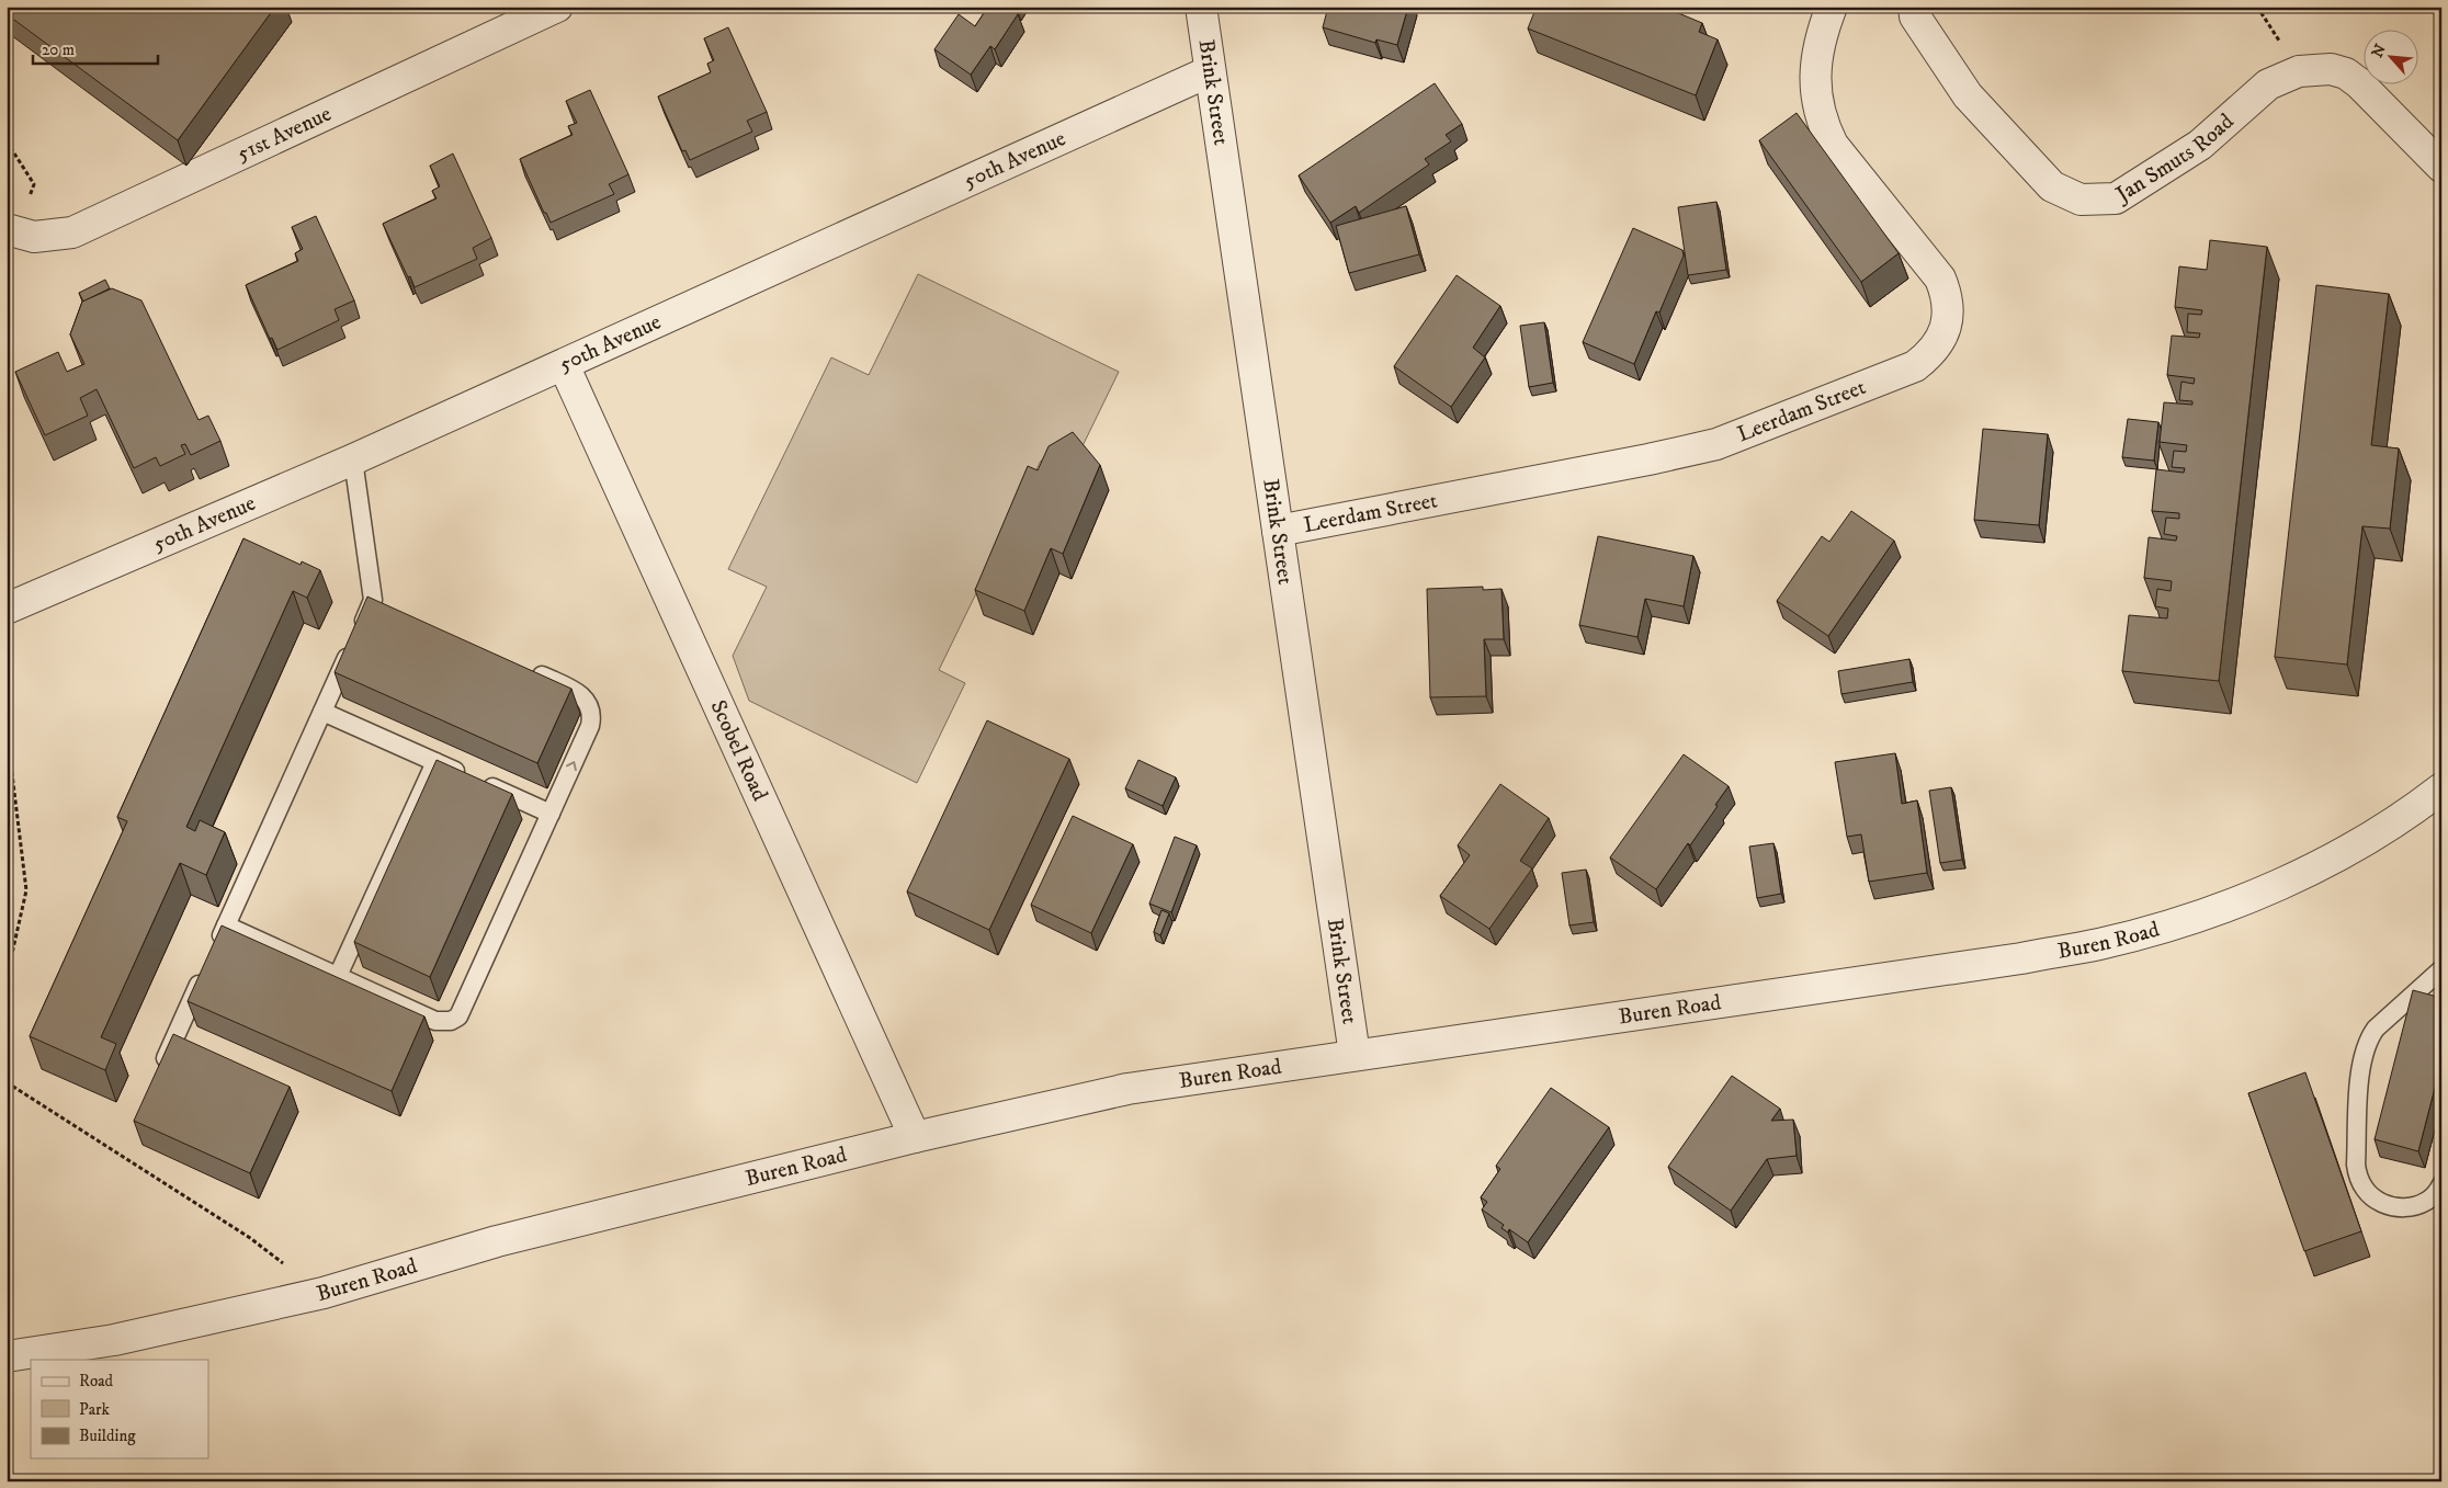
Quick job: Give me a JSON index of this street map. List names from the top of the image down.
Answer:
{
  "streets": {
    "street": [
      "Brink Street",
      "51st Avenue",
      "Jan Smuts Road",
      "50th Avenue",
      "Leerdam Street",
      "Scobel Road",
      "Buren Road"
    ]
  },
  "crossings": [
    ["Brink Street", "50th Avenue"],
    ["Brink Street", "Leerdam Street"],
    ["Brink Street", "Buren Road"],
    ["50th Avenue", "Scobel Road"],
    ["Scobel Road", "Buren Road"]
  ],
  "legend": ["Road", "Park", "Building"],
  "scale_bar": "20 m",
  "north": "top left"
}
